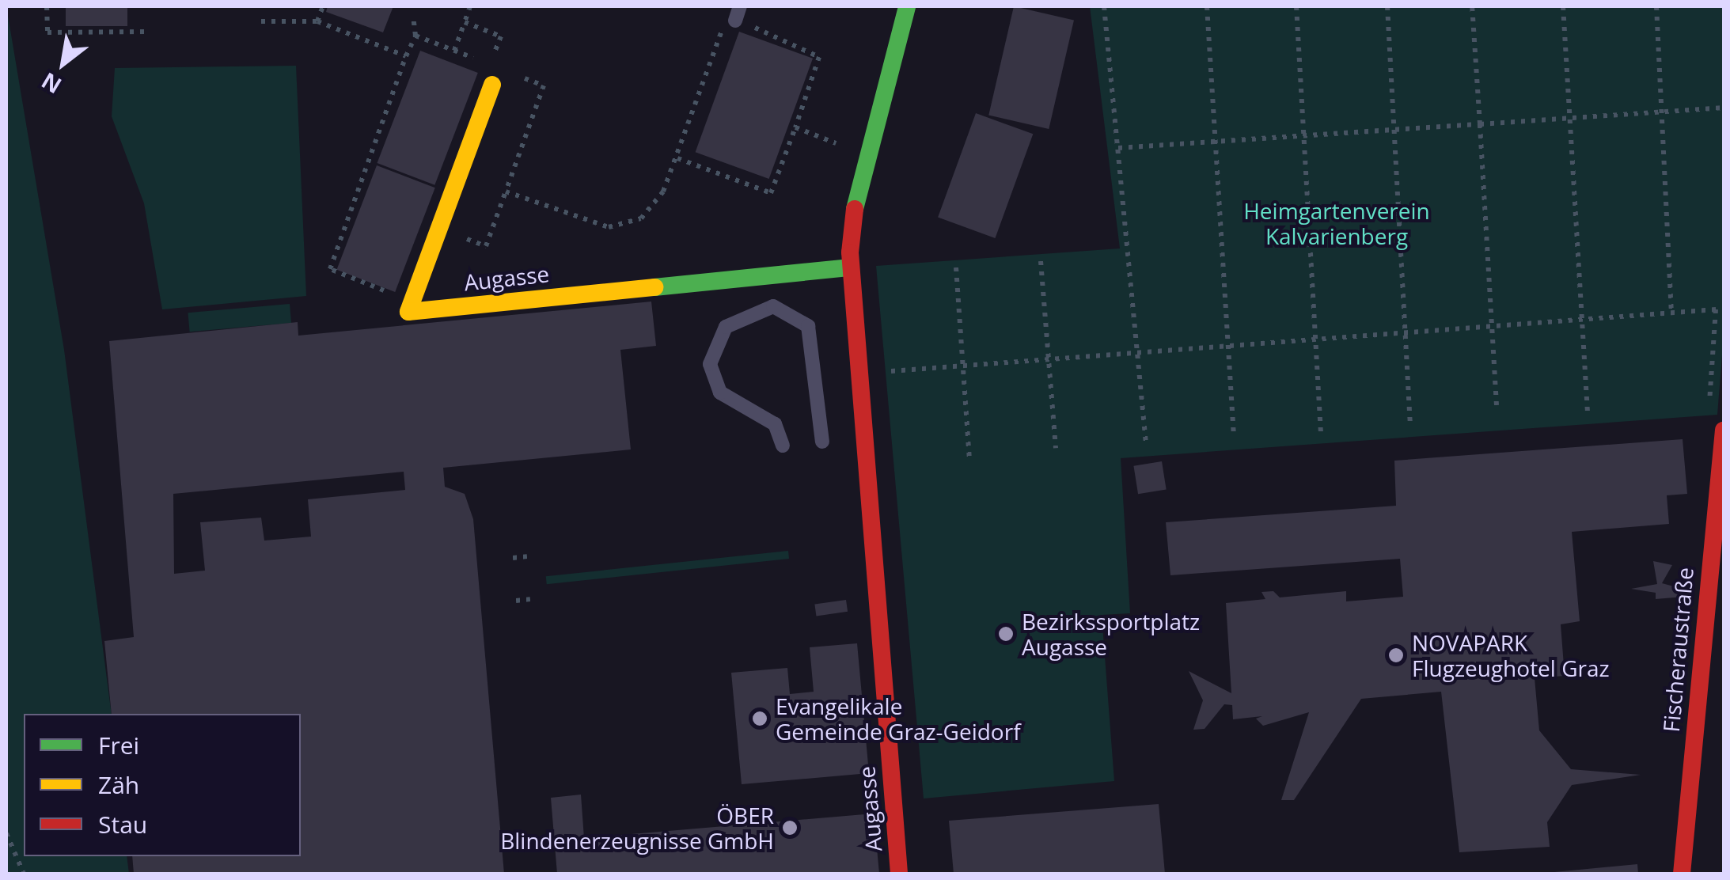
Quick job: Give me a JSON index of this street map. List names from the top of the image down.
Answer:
{
  "streets": {
    "street": ["Augasse", "Fischeraustraße"]
  },
  "parks": ["Heimgartenverein Kalvarienberg"],
  "places": [
    "Bezirkssportplatz Augasse",
    "NOVAPARK Flugzeughotel Graz",
    "Evangelikale Gemeinde Graz-Geidorf",
    "ÖBER Blindenerzeugnisse GmbH"
  ],
  "legend": ["Frei", "Zäh", "Stau"],
  "north": "bottom left"
}
